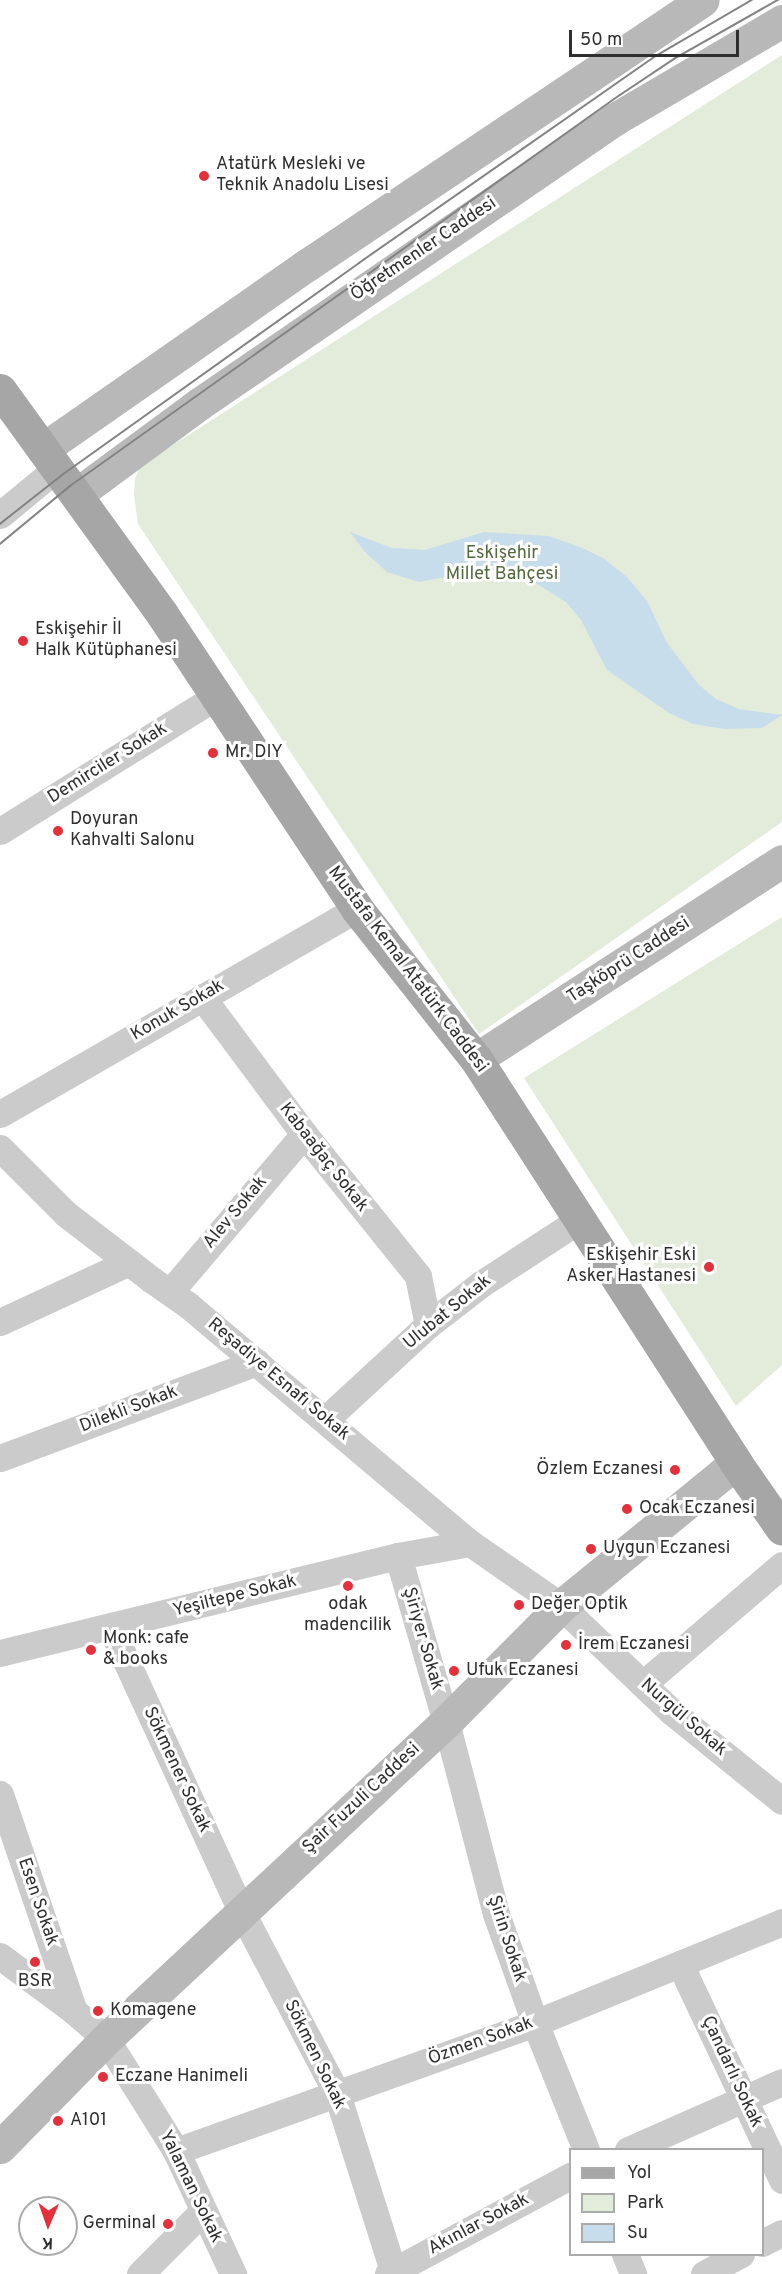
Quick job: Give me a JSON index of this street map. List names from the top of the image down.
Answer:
{
  "streets": {
    "main road": [
      "Öğretmenler Caddesi",
      "Taşköprü Caddesi",
      "Mustafa Kemal Atatürk Caddesi",
      "Şair Fuzuli Caddesi"
    ],
    "street": [
      "Demirciler Sokak",
      "Konuk Sokak",
      "Kabaağaç Sokak",
      "Alev Sokak",
      "Ulubat Sokak",
      "Reşadiye Esnafı Sokak",
      "Dilekli Sokak",
      "Yeşiltepe Sokak",
      "Şiriyer Sokak",
      "Nurgül Sokak",
      "Sökmener Sokak",
      "Esen Sokak",
      "Şirin Sokak",
      "Özmen Sokak",
      "Sökmen Sokak",
      "Çandarlı Sokak",
      "Yalaman Sokak",
      "Akınlar Sokak"
    ]
  },
  "crossings": [
    ["Öğretmenler Caddesi", "Mustafa Kemal Atatürk Caddesi"],
    ["Demirciler Sokak", "Mustafa Kemal Atatürk Caddesi"],
    ["Taşköprü Caddesi", "Mustafa Kemal Atatürk Caddesi"],
    ["Mustafa Kemal Atatürk Caddesi", "Konuk Sokak"],
    ["Mustafa Kemal Atatürk Caddesi", "Ulubat Sokak"],
    ["Mustafa Kemal Atatürk Caddesi", "Şair Fuzuli Caddesi"],
    ["Konuk Sokak", "Kabaağaç Sokak"],
    ["Kabaağaç Sokak", "Alev Sokak"],
    ["Kabaağaç Sokak", "Ulubat Sokak"],
    ["Alev Sokak", "Reşadiye Esnafı Sokak"],
    ["Ulubat Sokak", "Reşadiye Esnafı Sokak"],
    ["Reşadiye Esnafı Sokak", "Dilekli Sokak"],
    ["Reşadiye Esnafı Sokak", "Yeşiltepe Sokak"],
    ["Reşadiye Esnafı Sokak", "Nurgül Sokak"],
    ["Reşadiye Esnafı Sokak", "Şair Fuzuli Caddesi"],
    ["Yeşiltepe Sokak", "Şiriyer Sokak"],
    ["Yeşiltepe Sokak", "Sökmener Sokak"],
    ["Şiriyer Sokak", "Şair Fuzuli Caddesi"],
    ["Şiriyer Sokak", "Şirin Sokak"],
    ["Nurgül Sokak", "Şair Fuzuli Caddesi"],
    ["Sökmener Sokak", "Şair Fuzuli Caddesi"],
    ["Sökmener Sokak", "Sökmen Sokak"],
    ["Şair Fuzuli Caddesi", "Şirin Sokak"],
    ["Şair Fuzuli Caddesi", "Sökmen Sokak"],
    ["Şair Fuzuli Caddesi", "Yalaman Sokak"],
    ["Esen Sokak", "Yalaman Sokak"],
    ["Şirin Sokak", "Özmen Sokak"],
    ["Özmen Sokak", "Sökmen Sokak"],
    ["Özmen Sokak", "Çandarlı Sokak"],
    ["Özmen Sokak", "Yalaman Sokak"],
    ["Sökmen Sokak", "Akınlar Sokak"]
  ],
  "parks": ["Eskişehir Millet Bahçesi"],
  "places": [
    "Atatürk Mesleki ve Teknik Anadolu Lisesi",
    "Eskişehir İl Halk Kütüphanesi",
    "Mr. DIY",
    "Doyuran Kahvalti Salonu",
    "Eskişehir Eski Asker Hastanesi",
    "Özlem Eczanesi",
    "Ocak Eczanesi",
    "Uygun Eczanesi",
    "odak madencilik",
    "Değer Optik",
    "İrem Eczanesi",
    "Monk: cafe & books",
    "Ufuk Eczanesi",
    "BSR",
    "Komagene",
    "Eczane Hanimeli",
    "A101",
    "Germinal"
  ],
  "legend": ["Yol", "Park", "Su"],
  "scale_bar": "50 m",
  "north": "bottom"
}
